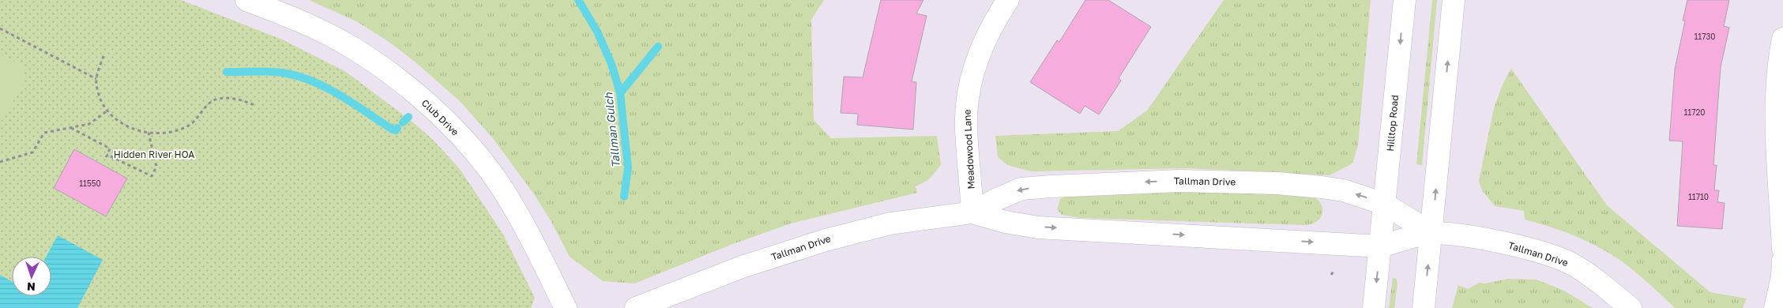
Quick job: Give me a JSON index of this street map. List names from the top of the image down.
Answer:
{
  "streets": {
    "street": [
      "Club Drive",
      "Hilltop Road",
      "Meadowood Lane",
      "Tallman Drive"
    ]
  },
  "crossings": [
    ["Hilltop Road", "Tallman Drive"],
    ["Meadowood Lane", "Tallman Drive"]
  ],
  "water": ["Tallman Gulch"],
  "parks": ["Hidden River HOA"],
  "house_numbers": [
    "11730",
    "11720",
    "11550",
    "11710"
  ],
  "north": "bottom"
}
